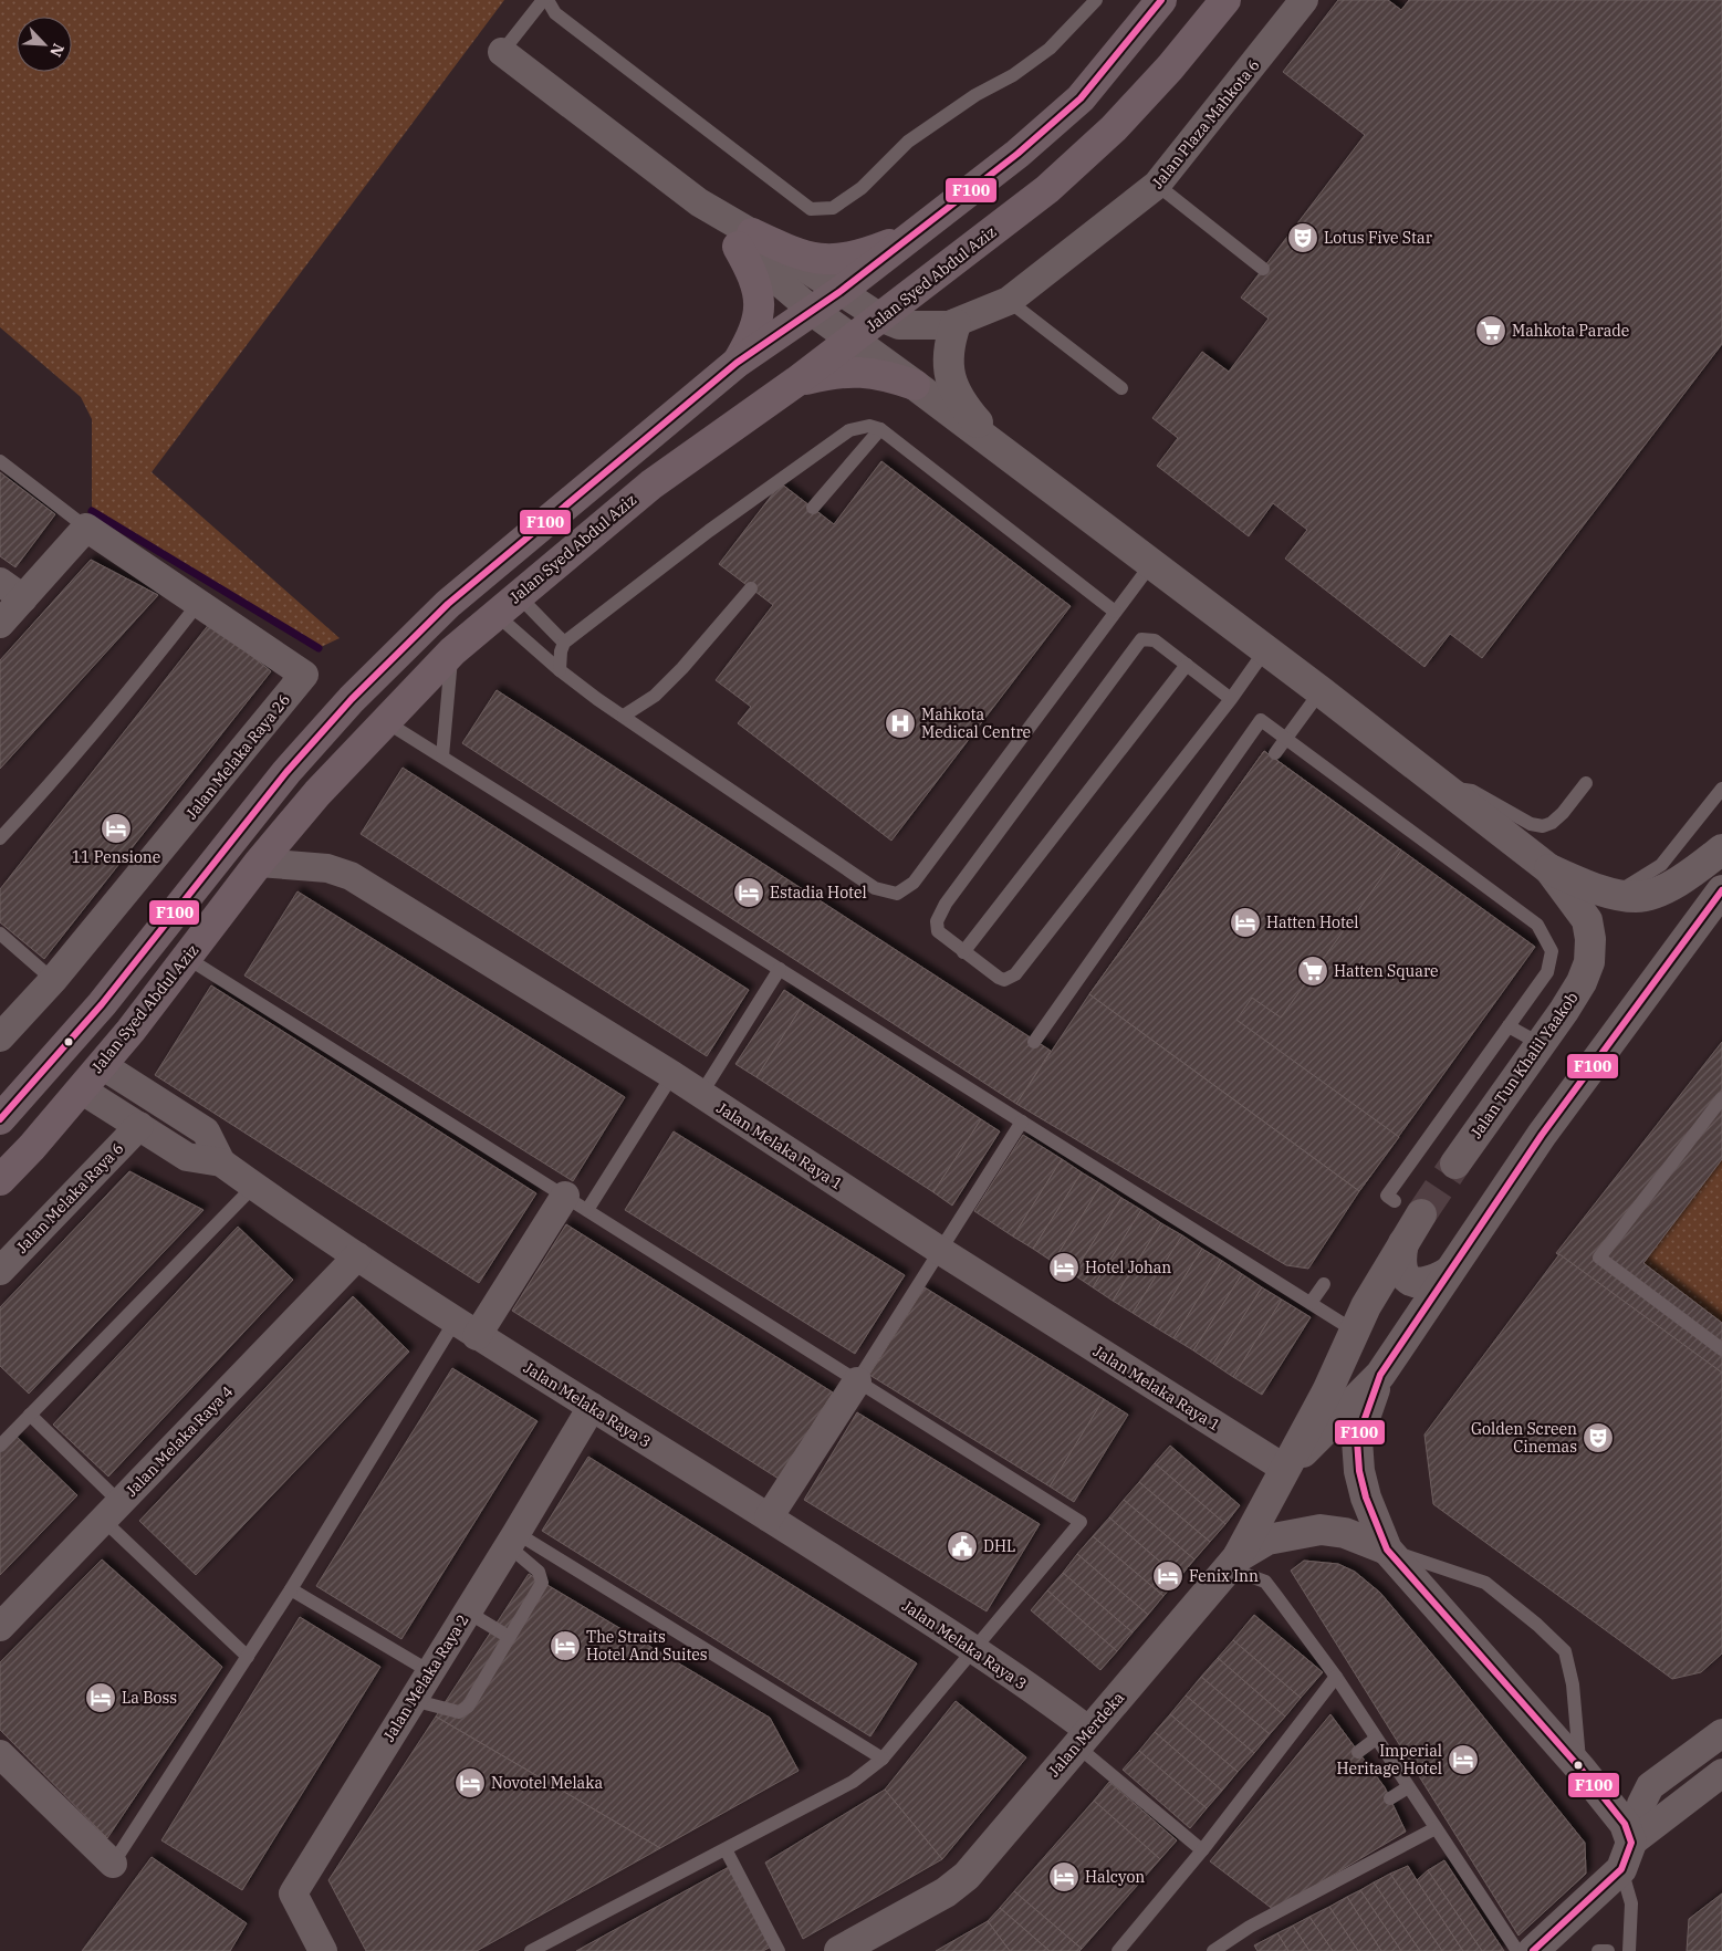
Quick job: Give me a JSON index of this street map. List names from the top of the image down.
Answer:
{
  "streets": {
    "main road": ["Jalan Syed Abdul Aziz", "Jalan Tun Khalil Yaakob", "Jalan Merdeka"],
    "street": [
      "Jalan Plaza Mahkota 6",
      "Jalan Melaka Raya 26",
      "Jalan Melaka Raya 1",
      "Jalan Melaka Raya 6",
      "Jalan Melaka Raya 3",
      "Jalan Melaka Raya 4",
      "Jalan Melaka Raya 2"
    ]
  },
  "crossings": [
    ["Jalan Plaza Mahkota 6", "Jalan Syed Abdul Aziz"],
    ["Jalan Syed Abdul Aziz", "Jalan Melaka Raya 1"],
    ["Jalan Syed Abdul Aziz", "Jalan Melaka Raya 3"],
    ["Jalan Melaka Raya 1", "Jalan Merdeka"],
    ["Jalan Melaka Raya 6", "Jalan Melaka Raya 3"],
    ["Jalan Melaka Raya 3", "Jalan Melaka Raya 4"],
    ["Jalan Melaka Raya 3", "Jalan Melaka Raya 2"],
    ["Jalan Melaka Raya 3", "Jalan Merdeka"]
  ],
  "places": {
    "theatre": ["Lotus Five Star", "Golden Screen Cinemas"],
    "supermarket": ["Mahkota Parade", "Hatten Square"],
    "hospital": ["Mahkota Medical Centre"],
    "hotel": [
      "11 Pensione",
      "Estadia Hotel",
      "Hatten Hotel",
      "Hotel Johan",
      "Fenix Inn",
      "The Straits Hotel And Suites",
      "La Boss",
      "Imperial Heritage Hotel",
      "Novotel Melaka",
      "Halcyon"
    ],
    "public building": ["DHL"]
  },
  "lines": ["transit line F100"],
  "north": "bottom right"
}
